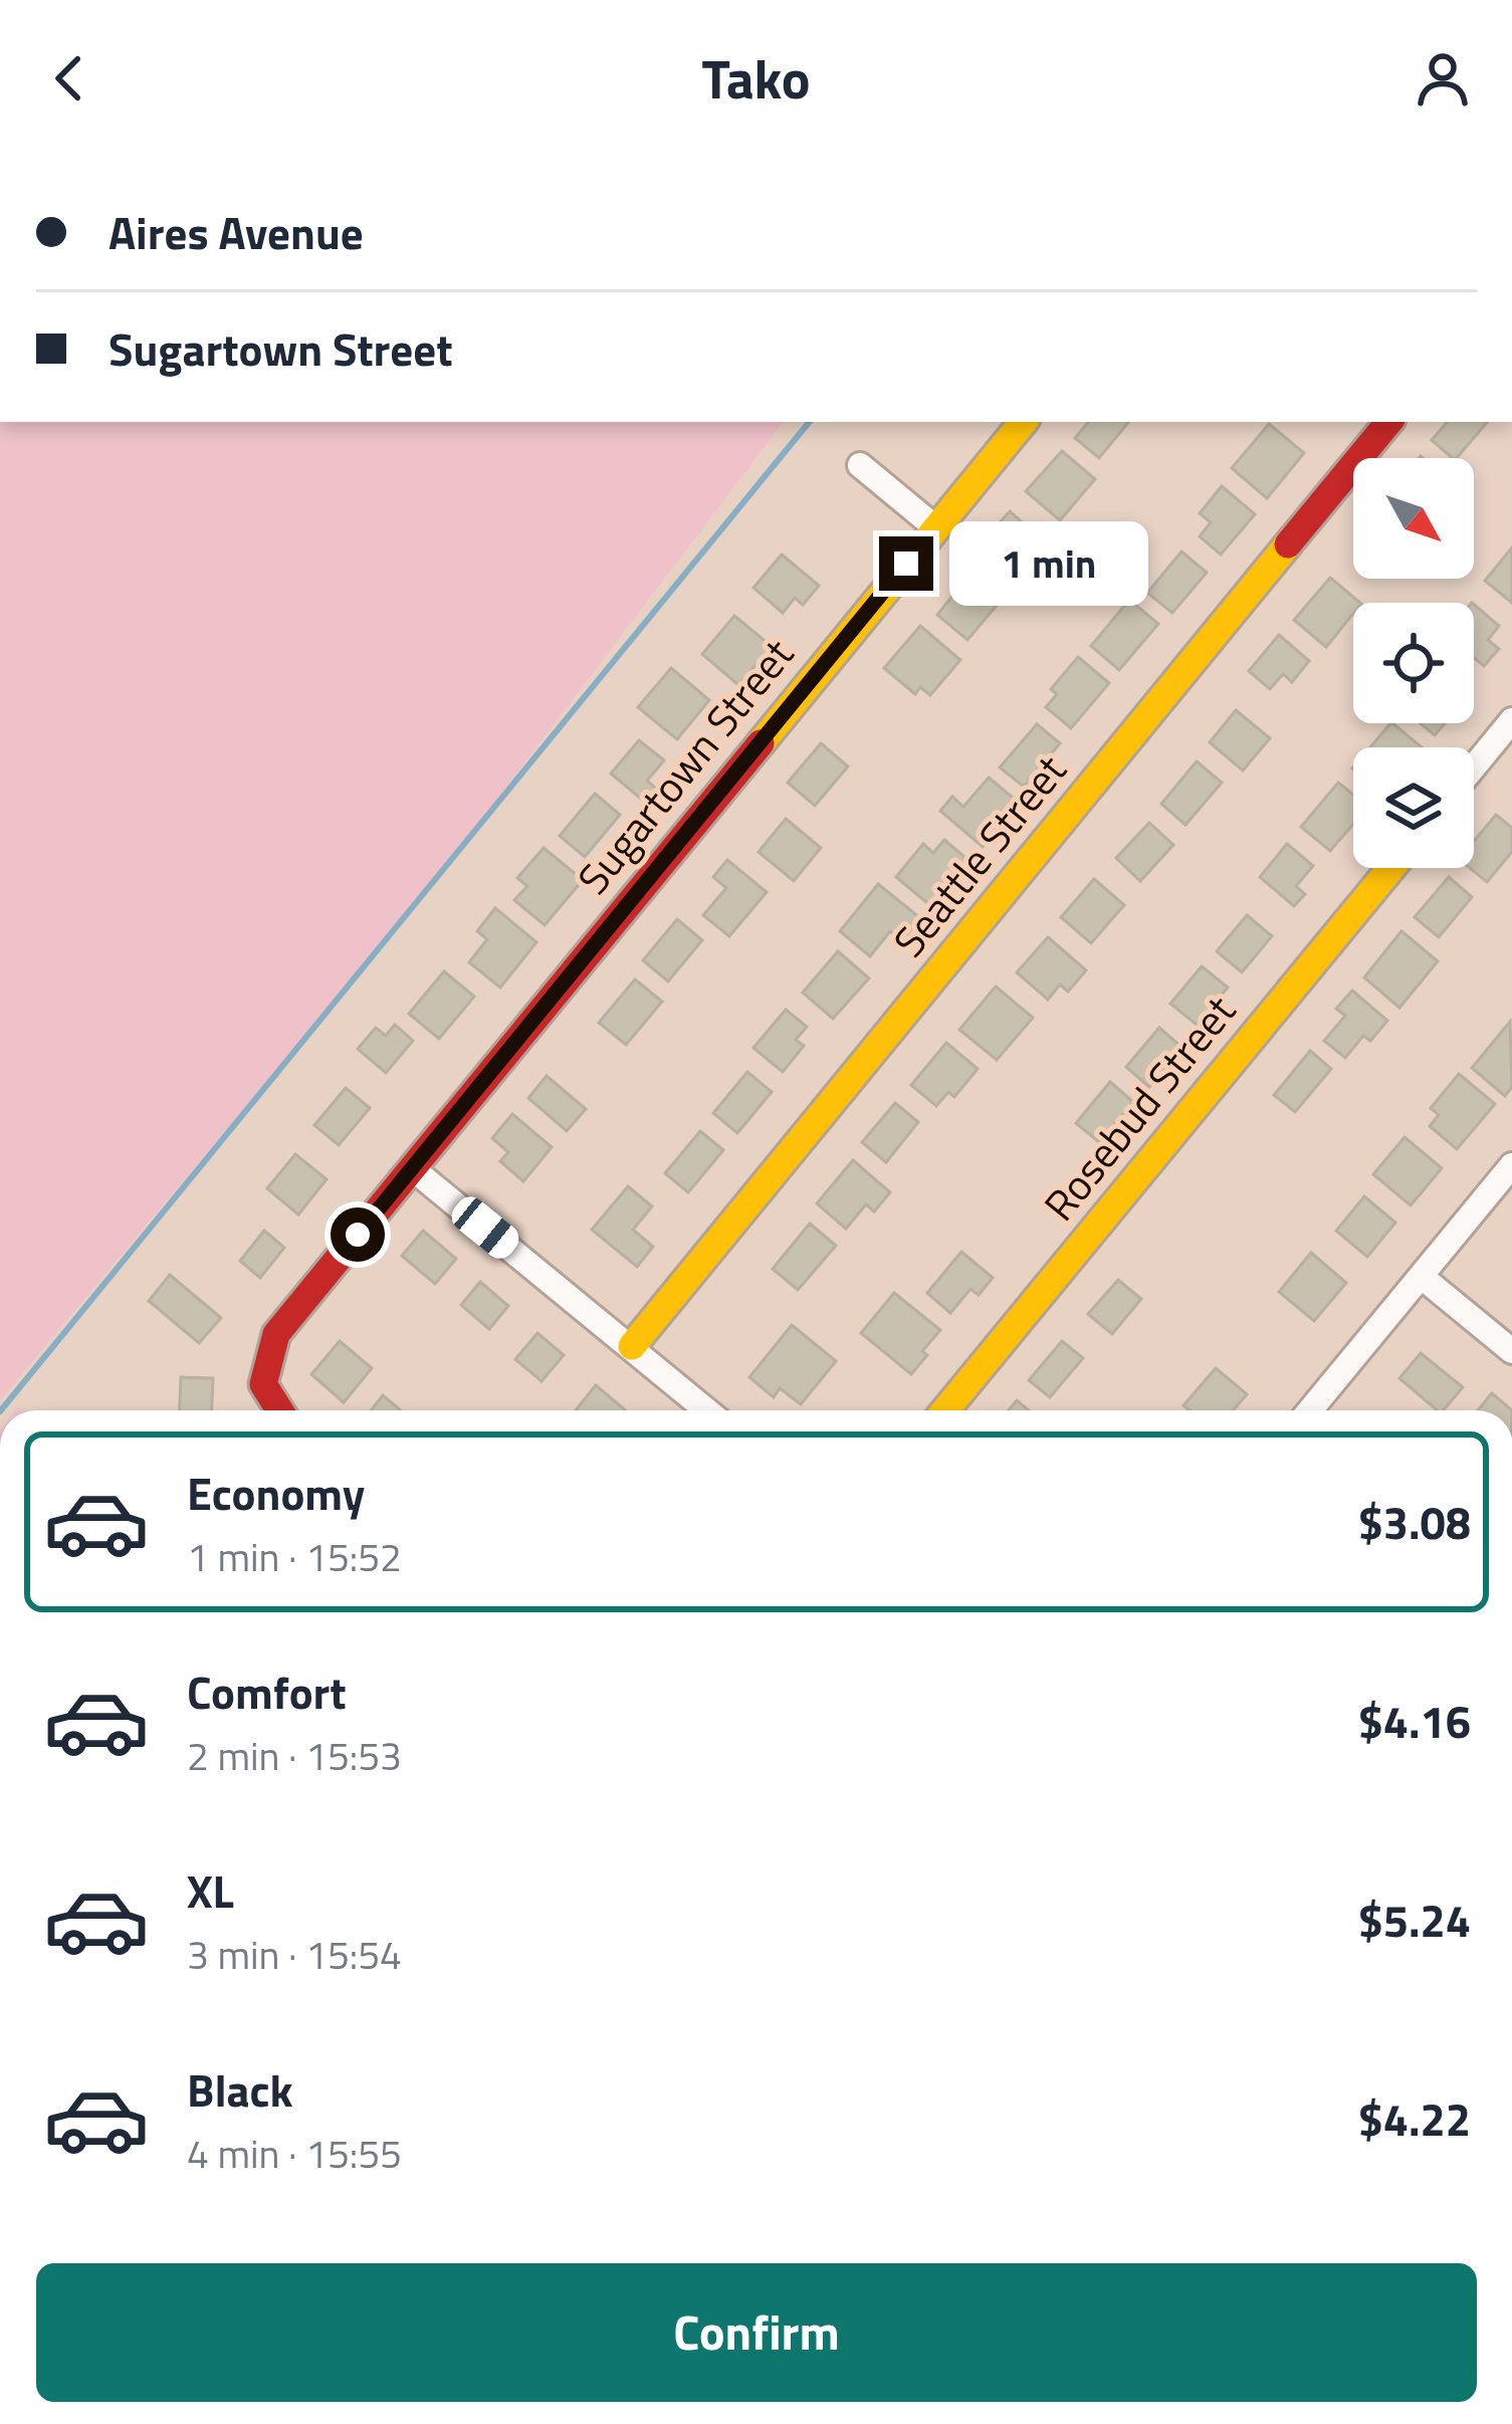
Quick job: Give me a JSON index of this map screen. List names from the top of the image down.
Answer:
{
  "streets": {
    "street": ["Sugartown Street", "Seattle Street", "Rosebud Street"]
  },
  "north": "bottom right",
  "page": {
    "header": "Tako",
    "banner": ["Aires Avenue", "Sugartown Street"],
    "bubble": "1 min",
    "list": [
      {
        "name": "Economy",
        "note": "1 min · 15:52",
        "value": "$3.08"
      },
      {
        "name": "Comfort",
        "note": "2 min · 15:53",
        "value": "$4.16"
      },
      {
        "name": "XL",
        "note": "3 min · 15:54",
        "value": "$5.24"
      },
      {
        "name": "Black",
        "note": "4 min · 15:55",
        "value": "$4.22"
      }
    ],
    "buttons": "Confirm"
  }
}
